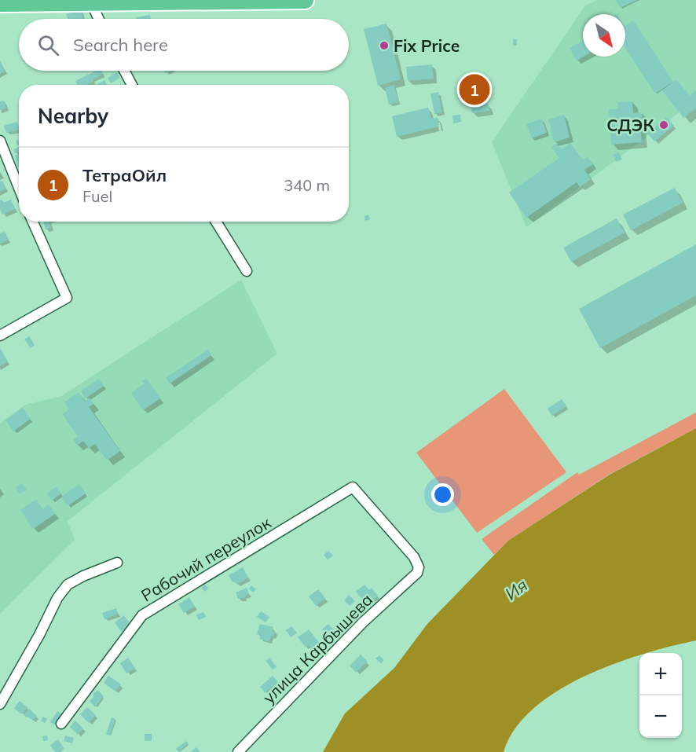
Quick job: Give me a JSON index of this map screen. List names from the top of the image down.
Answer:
{
  "streets": {
    "street": ["Рабочий переулок", "улица Карбышева"]
  },
  "crossings": [
    ["Рабочий переулок", "улица Карбышева"]
  ],
  "water": ["Ия"],
  "places": ["Fix Price", "СДЭК"],
  "north": "bottom right",
  "page": {
    "search": "Search here",
    "pins": "1",
    "heading": "Nearby",
    "list": [
      {
        "mark": "1",
        "name": "ТетраОйл",
        "note": "Fuel",
        "value": "340 m"
      }
    ],
    "map_buttons": ["+", "−"]
  }
}
